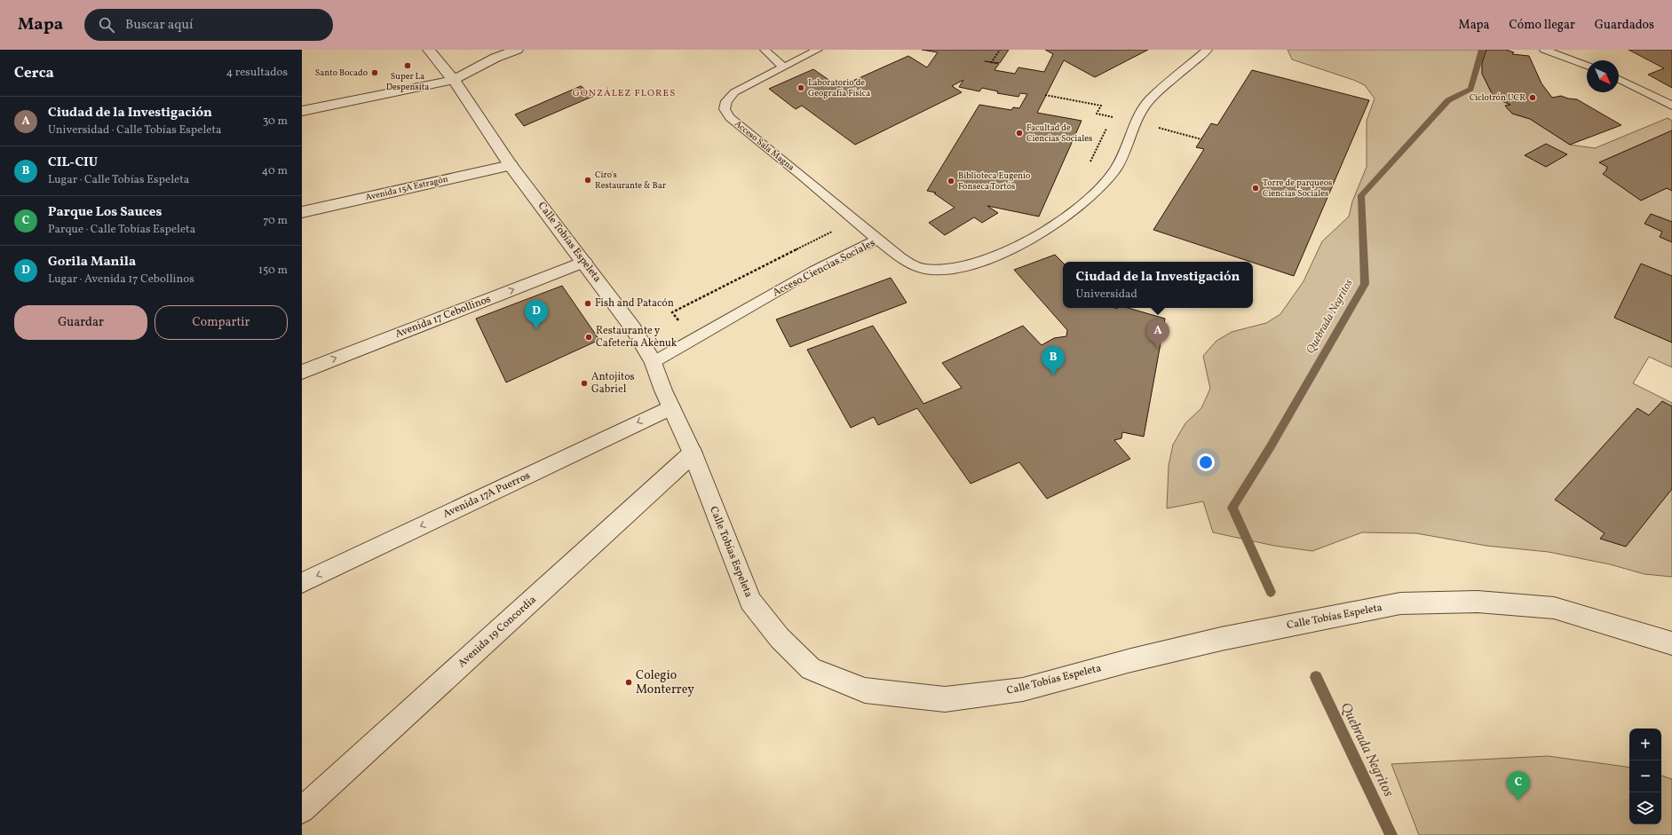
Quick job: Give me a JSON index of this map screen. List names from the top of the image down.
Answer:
{
  "streets": {
    "street": [
      "Avenida 15A Estragón",
      "Calle Tobías Espeleta",
      "Avenida 17 Cebollinos",
      "Avenida 17A Puerros",
      "Avenida 19 Concordia"
    ],
    "lane": ["Acceso Sala Magna", "Acceso Ciencias Sociales"]
  },
  "crossings": [
    ["Acceso Sala Magna", "Acceso Ciencias Sociales"],
    ["Avenida 15A Estragón", "Calle Tobías Espeleta"],
    ["Calle Tobías Espeleta", "Acceso Ciencias Sociales"],
    ["Calle Tobías Espeleta", "Avenida 17 Cebollinos"],
    ["Calle Tobías Espeleta", "Avenida 17A Puerros"],
    ["Calle Tobías Espeleta", "Avenida 19 Concordia"]
  ],
  "one_way": ["Avenida 17 Cebollinos", "Avenida 17A Puerros"],
  "districts": ["GONZÁLEZ FLORES"],
  "water": ["Quebrada Negritos"],
  "places": [
    "Super La Despensita",
    "Santo Bocado",
    "Laboratorio de Geografía Física",
    "Ciclotrón UCR",
    "Facultad de Ciencias Sociales",
    "Ciro's Restaurante & Bar",
    "Biblioteca Eugenio Fonseca Tortós",
    "Torre de parqueos Ciencias Sociales",
    "Fish and Patacón",
    "Restaurante y Cafetería Akènuk",
    "Antojitos Gabriel",
    "Colegio Monterrey"
  ],
  "north": "bottom right",
  "page": {
    "header": "Mapa",
    "search": "Buscar aquí",
    "nav": ["Mapa", "Cómo llegar", "Guardados"],
    "heading": ["Cerca", "4 resultados"],
    "list": [
      {
        "mark": "A",
        "name": "Ciudad de la Investigación",
        "note": "Universidad · Calle Tobías Espeleta",
        "value": "30 m"
      },
      {
        "mark": "B",
        "name": "CIL-CIU",
        "note": "Lugar · Calle Tobías Espeleta",
        "value": "40 m"
      },
      {
        "mark": "C",
        "name": "Parque Los Sauces",
        "note": "Parque · Calle Tobías Espeleta",
        "value": "70 m"
      },
      {
        "mark": "D",
        "name": "Gorila Manila",
        "note": "Lugar · Avenida 17 Cebollinos",
        "value": "150 m"
      }
    ],
    "popup": ["Ciudad de la Investigación", "Universidad"],
    "buttons": ["Guardar", "Compartir"],
    "pins": [
      "D",
      "A",
      "B",
      "C"
    ],
    "map_buttons": ["+", "−"]
  }
}
